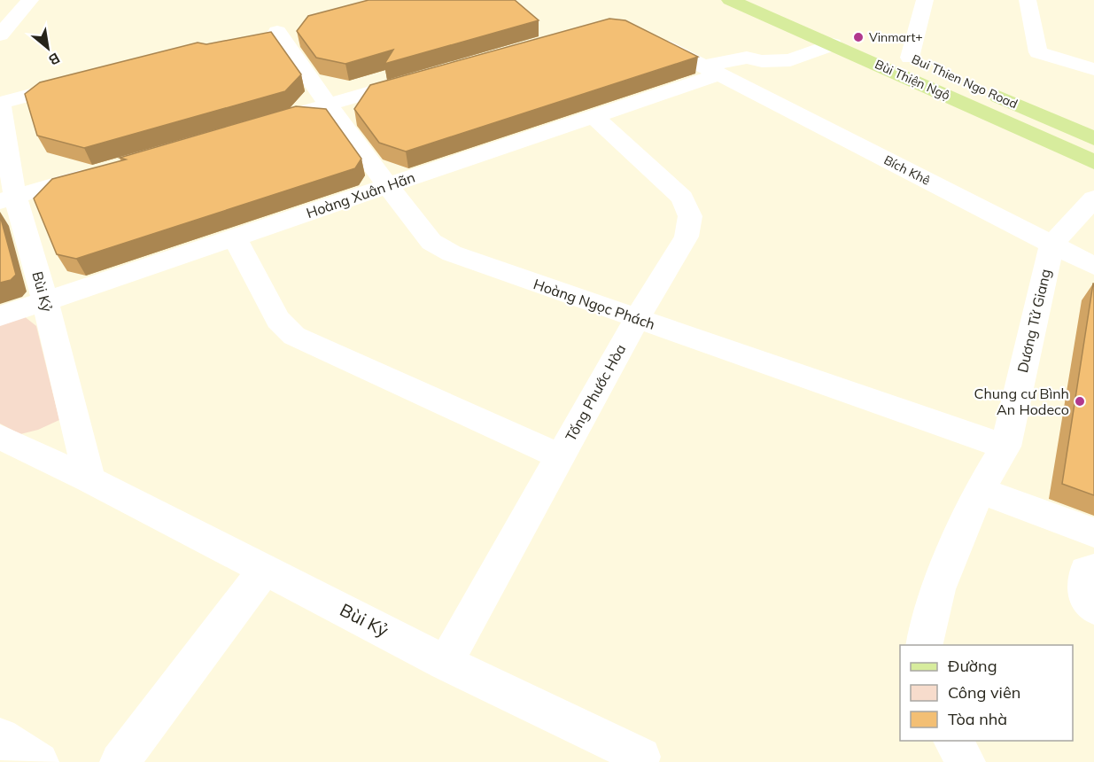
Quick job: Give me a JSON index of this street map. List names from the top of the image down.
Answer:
{
  "streets": {
    "main road": ["Bùi Thiện Ngộ", "Bui Thien Ngo Road"],
    "street": [
      "Bích Khê",
      "Hoàng Xuân Hãn",
      "Bùi Kỷ",
      "Hoàng Ngọc Phách",
      "Dương Tử Giang",
      "Tống Phước Hòa"
    ]
  },
  "crossings": [
    ["Bùi Thiện Ngộ", "Hoàng Xuân Hãn"],
    ["Bích Khê", "Hoàng Xuân Hãn"],
    ["Bích Khê", "Dương Tử Giang"],
    ["Hoàng Xuân Hãn", "Bùi Kỷ"],
    ["Hoàng Xuân Hãn", "Hoàng Ngọc Phách"],
    ["Hoàng Xuân Hãn", "Tống Phước Hòa"],
    ["Bùi Kỷ", "Tống Phước Hòa"],
    ["Hoàng Ngọc Phách", "Dương Tử Giang"],
    ["Hoàng Ngọc Phách", "Tống Phước Hòa"]
  ],
  "places": ["Vinmart+", "Chung cư Bình An Hodeco"],
  "legend": ["Đường", "Công viên", "Tòa nhà"],
  "north": "bottom right"
}
